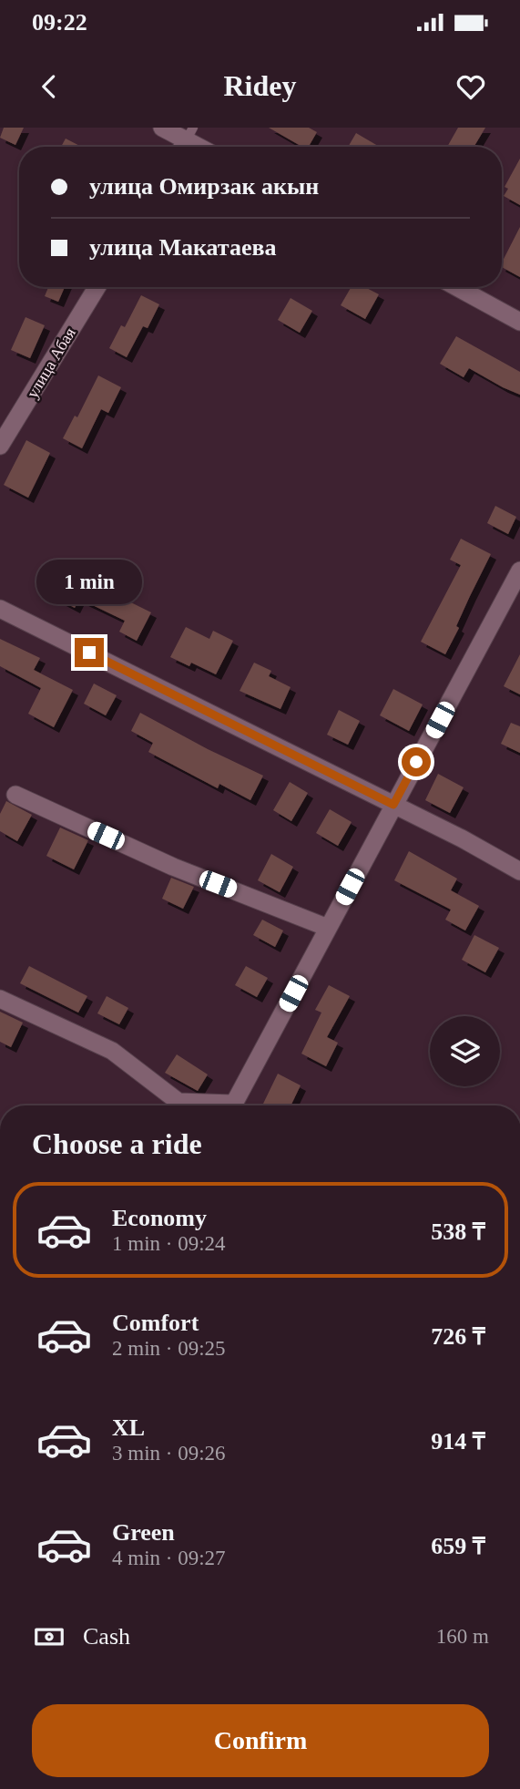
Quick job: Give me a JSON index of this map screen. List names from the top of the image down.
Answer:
{
  "streets": {
    "street": ["улица Абая"]
  },
  "page": {
    "status": "09:22",
    "header": "Ridey",
    "banner": ["улица Омирзак акын", "улица Макатаева"],
    "bubble": "1 min",
    "heading": "Choose a ride",
    "list": [
      {
        "name": "Economy",
        "note": "1 min · 09:24",
        "value": "538 ₸"
      },
      {
        "name": "Comfort",
        "note": "2 min · 09:25",
        "value": "726 ₸"
      },
      {
        "name": "XL",
        "note": "3 min · 09:26",
        "value": "914 ₸"
      },
      {
        "name": "Green",
        "note": "4 min · 09:27",
        "value": "659 ₸"
      }
    ],
    "pay": ["Cash", "160 m"],
    "buttons": "Confirm"
  }
}
